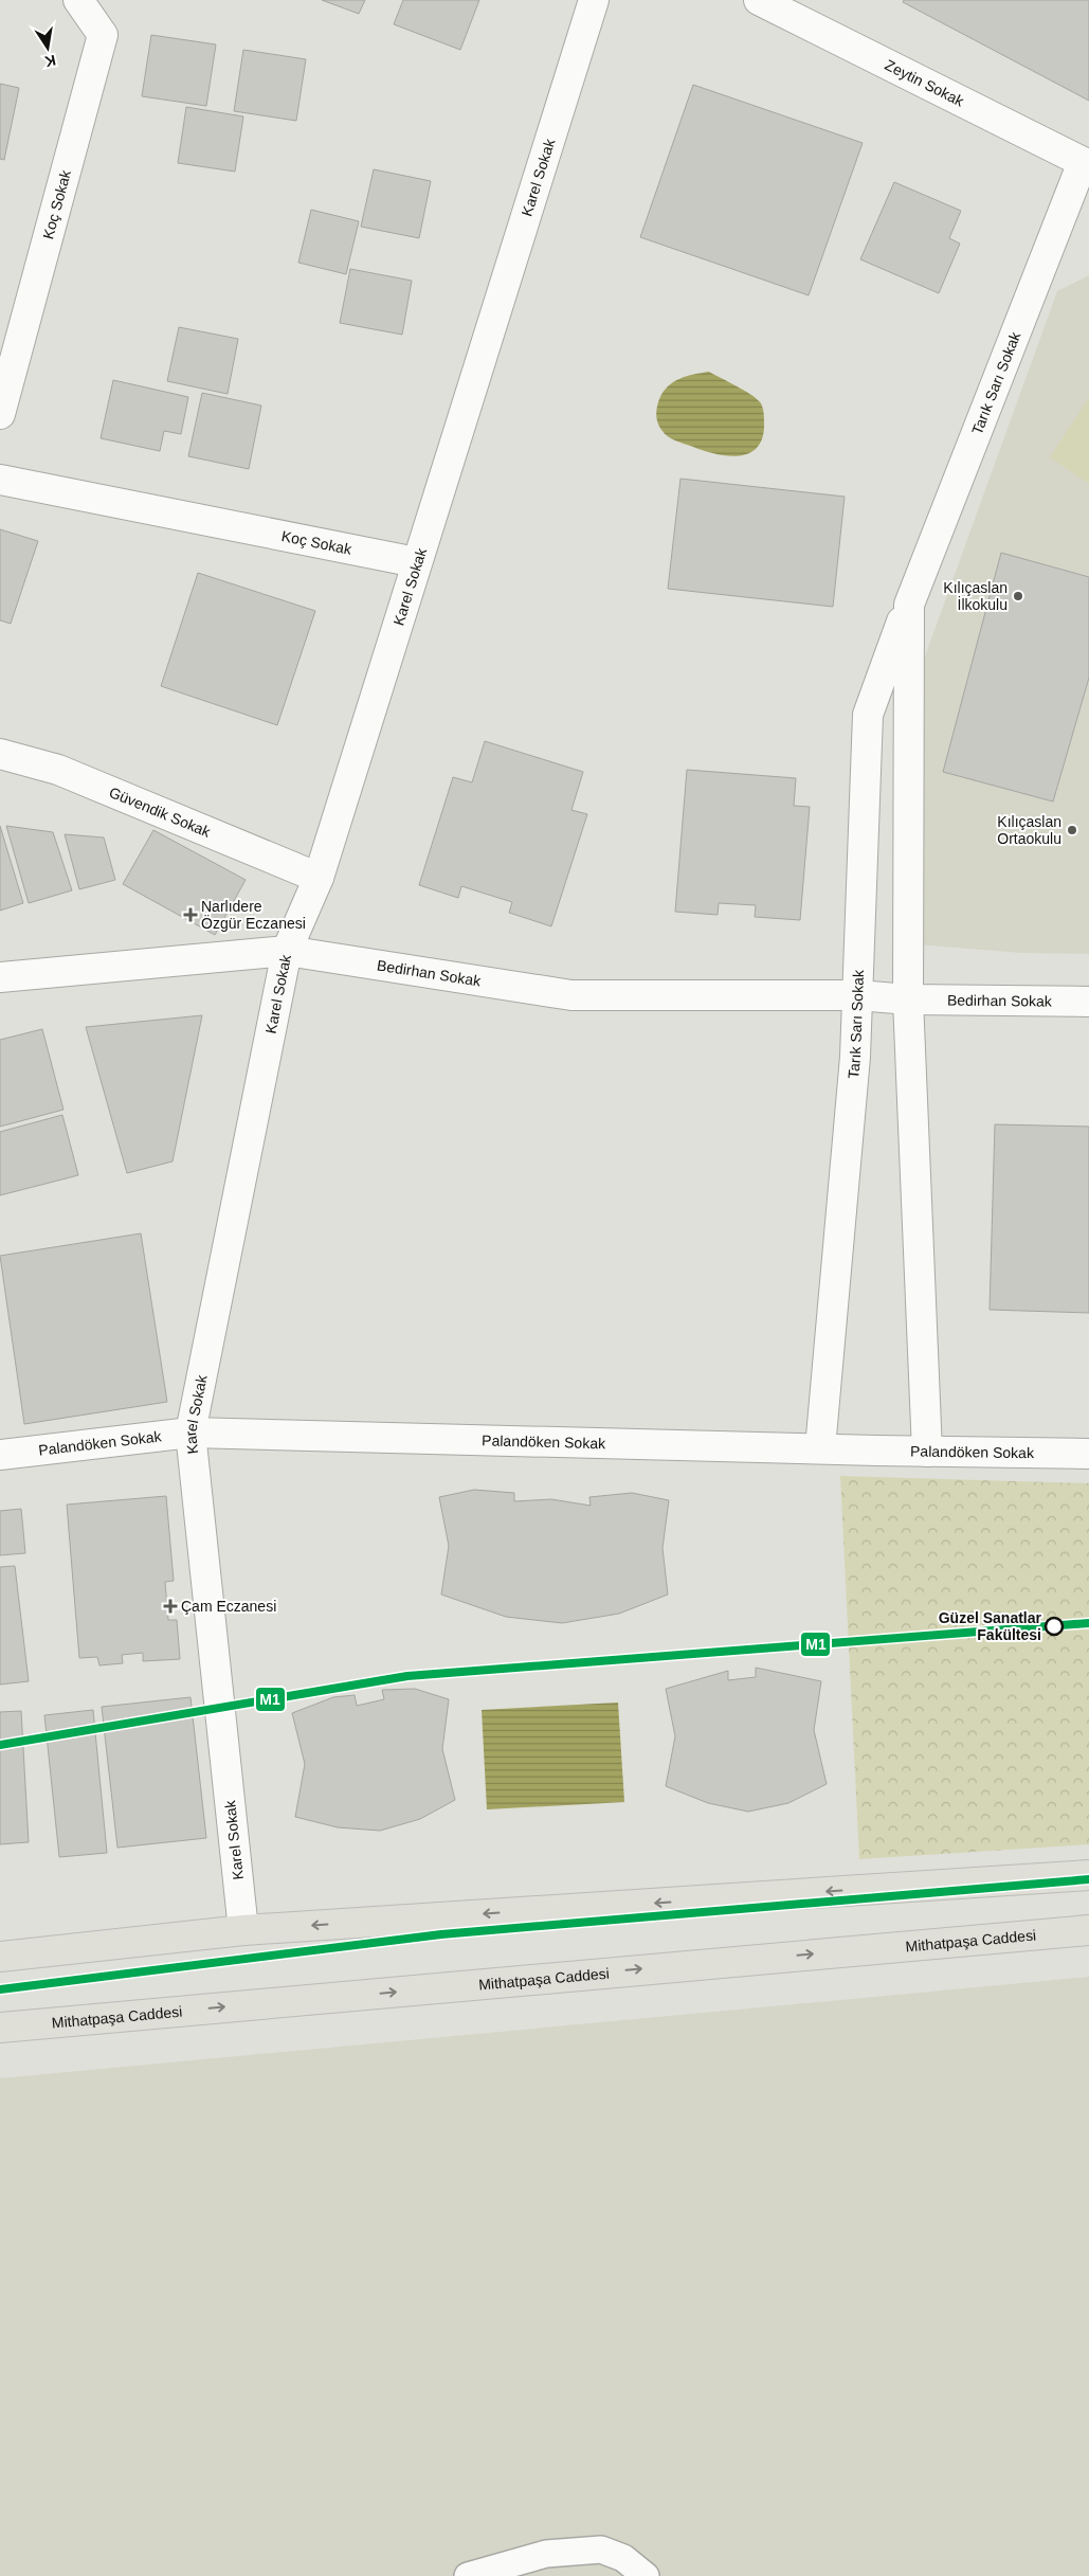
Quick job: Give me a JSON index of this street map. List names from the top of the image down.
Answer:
{
  "streets": {
    "main road": ["Mithatpaşa Caddesi"],
    "street": [
      "Zeytin Sokak",
      "Karel Sokak",
      "Koç Sokak",
      "Tarık Sarı Sokak",
      "Güvendik Sokak",
      "Bedirhan Sokak",
      "Palandöken Sokak"
    ]
  },
  "crossings": [
    ["Zeytin Sokak", "Tarık Sarı Sokak"],
    ["Karel Sokak", "Koç Sokak"],
    ["Karel Sokak", "Güvendik Sokak"],
    ["Karel Sokak", "Bedirhan Sokak"],
    ["Karel Sokak", "Palandöken Sokak"],
    ["Tarık Sarı Sokak", "Bedirhan Sokak"],
    ["Tarık Sarı Sokak", "Palandöken Sokak"]
  ],
  "places": {
    "other": ["Kılıçaslan İlkokulu", "Kılıçaslan Ortaokulu", "Güzel Sanatlar Fakültesi"],
    "health": ["Narlıdere Özgür Eczanesi", "Çam Eczanesi"]
  },
  "lines": ["transit line M1"],
  "north": "bottom"
}
